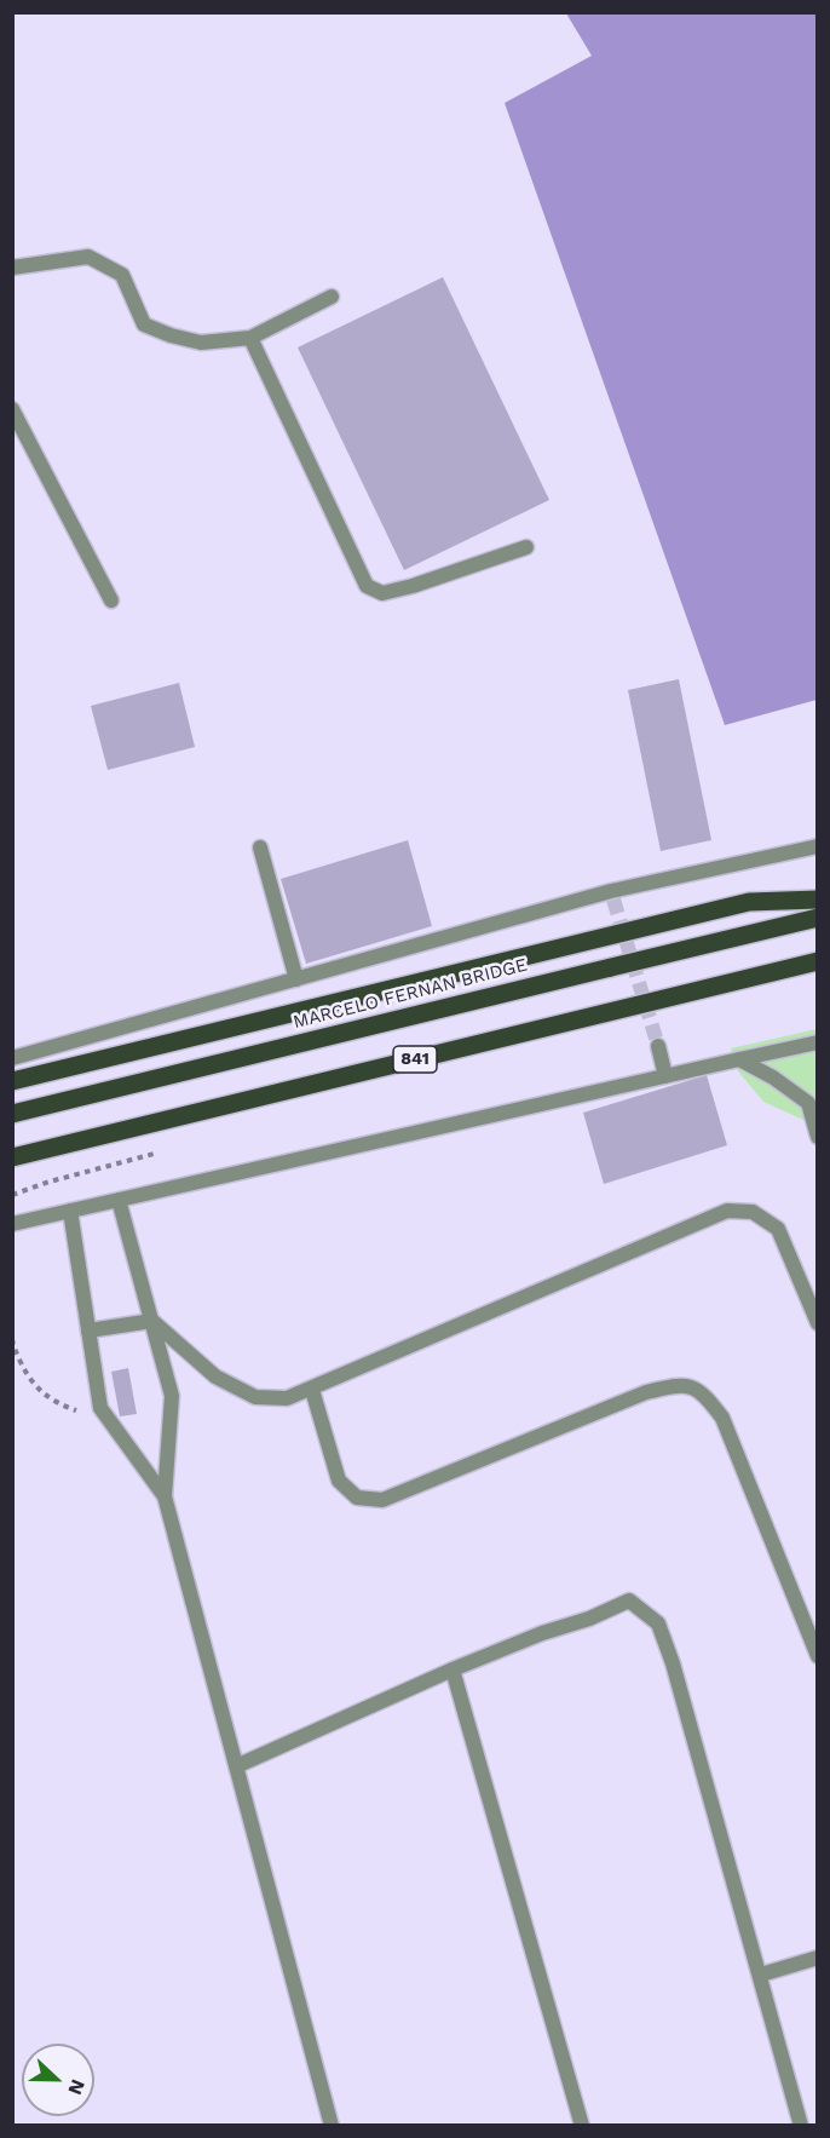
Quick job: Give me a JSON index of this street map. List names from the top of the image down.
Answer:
{
  "streets": {
    "main road": ["MARCELO FERNAN BRIDGE", "841"]
  },
  "north": "right"
}
